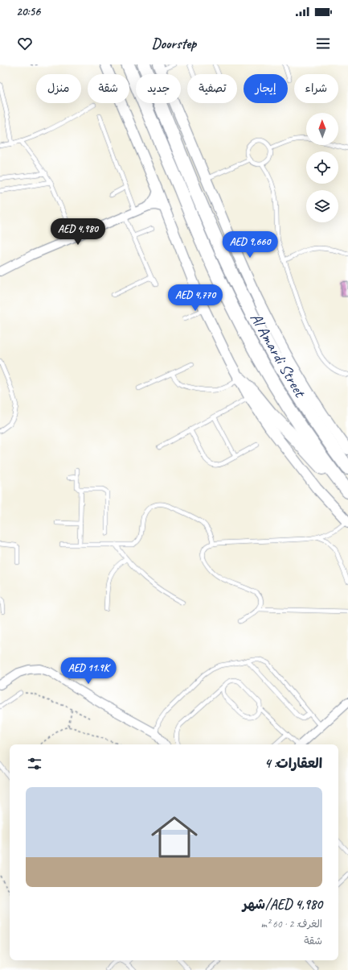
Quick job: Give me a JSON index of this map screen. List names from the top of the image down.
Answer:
{
  "streets": {
    "main road": ["Al Amardi Street"]
  },
  "north": "top",
  "page": {
    "status": "20:56",
    "header": "Doorstep",
    "chip": [
      "شراء",
      "إيجار",
      "تصفية",
      "جديد",
      "شقة",
      "منزل"
    ],
    "price": [
      "AED 4,980",
      "AED 9,660",
      "AED 4,770",
      "AED 11.9K"
    ],
    "heading": "العقارات: 4",
    "list": [
      {
        "name": "AED 4,980/شهر",
        "note": "الغرف: 2 · 60 m² · شقة"
      }
    ]
  }
}
